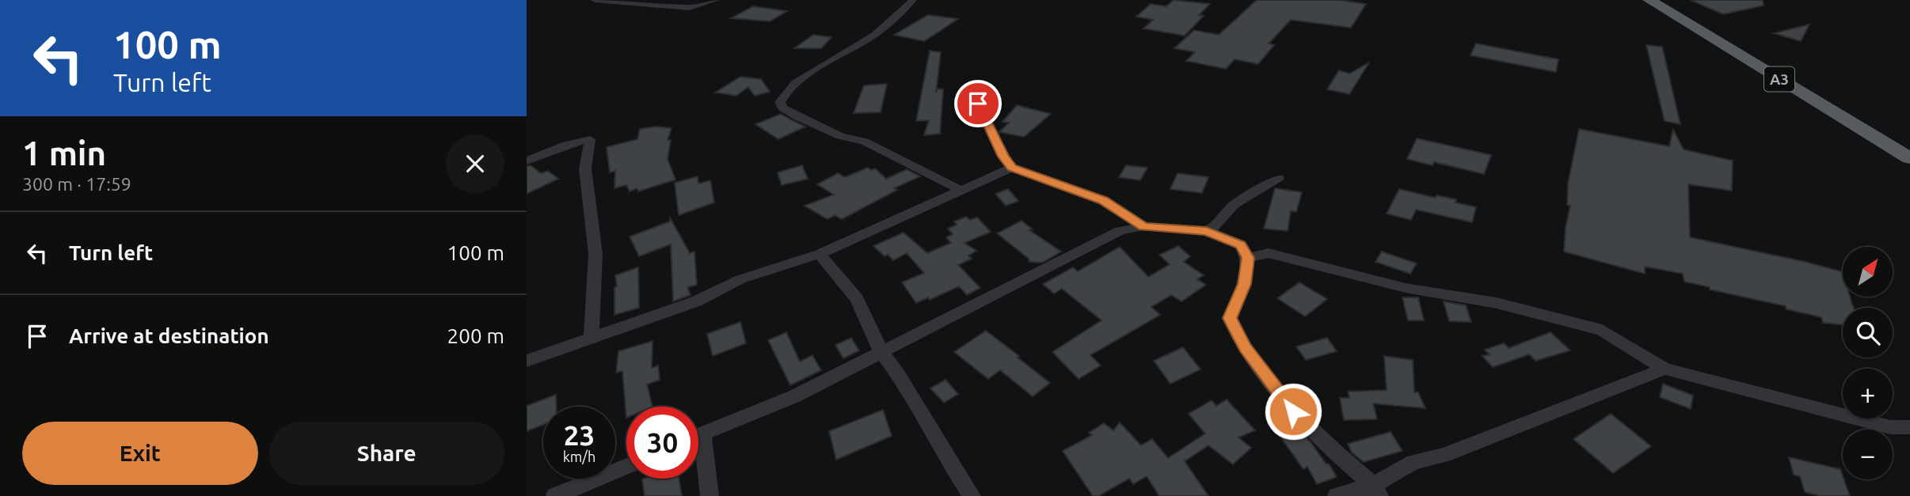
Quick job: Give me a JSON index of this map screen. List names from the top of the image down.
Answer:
{
  "streets": {
    "highway": ["A3"]
  },
  "north": "top right",
  "page": {
    "turn": ["100 m", "Turn left"],
    "heading": ["1 min", "300 m · 17:59"],
    "list": [
      {
        "name": "Turn left",
        "value": "100 m"
      },
      {
        "name": "Arrive at destination",
        "value": "200 m"
      }
    ],
    "map_buttons": ["+", "−"],
    "speed": "23 km/h",
    "limit": "30",
    "buttons": ["Exit", "Share"]
  }
}
